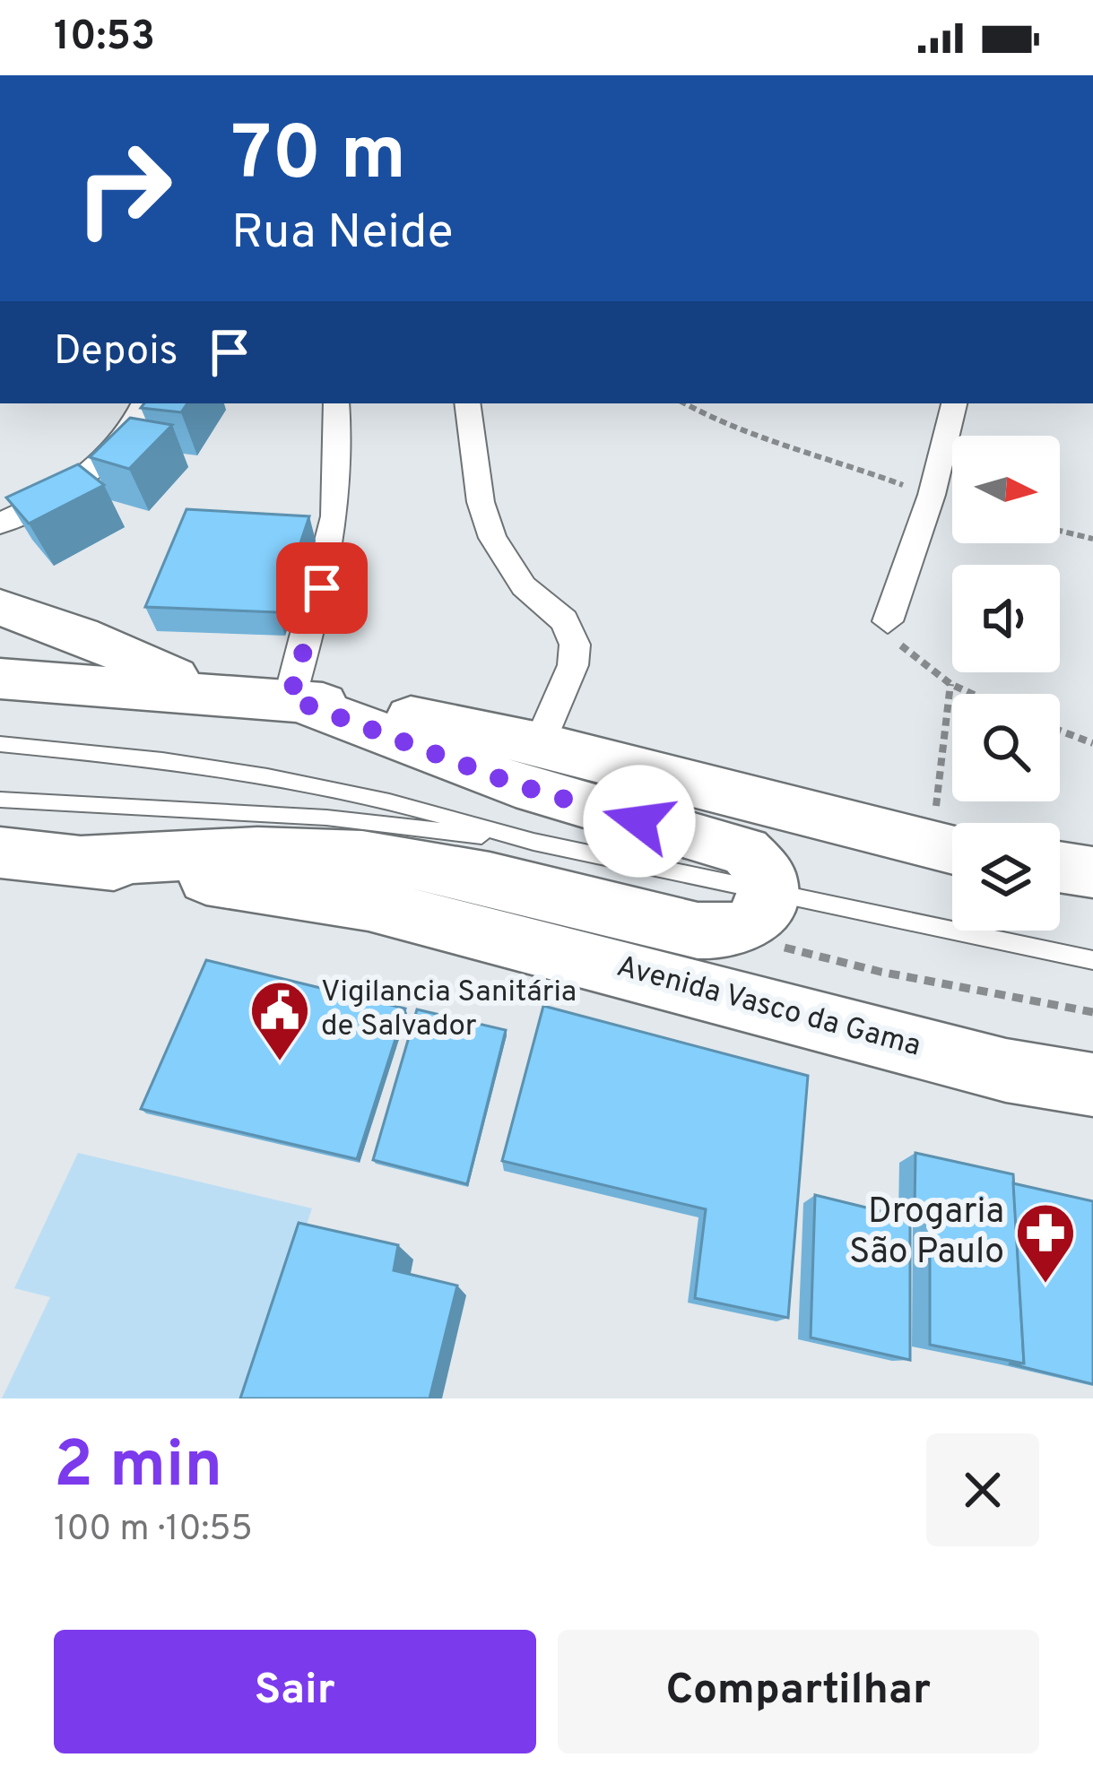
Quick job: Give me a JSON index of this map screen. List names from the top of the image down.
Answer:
{
  "streets": {
    "main road": ["Avenida Vasco da Gama"]
  },
  "places": {
    "public building": ["Vigilancia Sanitária de Salvador"],
    "pharmacy": ["Drogaria São Paulo"]
  },
  "north": "right",
  "page": {
    "status": "10:53",
    "turn": ["70 m", "Rua Neide"],
    "then": "Depois",
    "heading": ["2 min", "100 m · 10:55"],
    "buttons": ["Sair", "Compartilhar"]
  }
}
